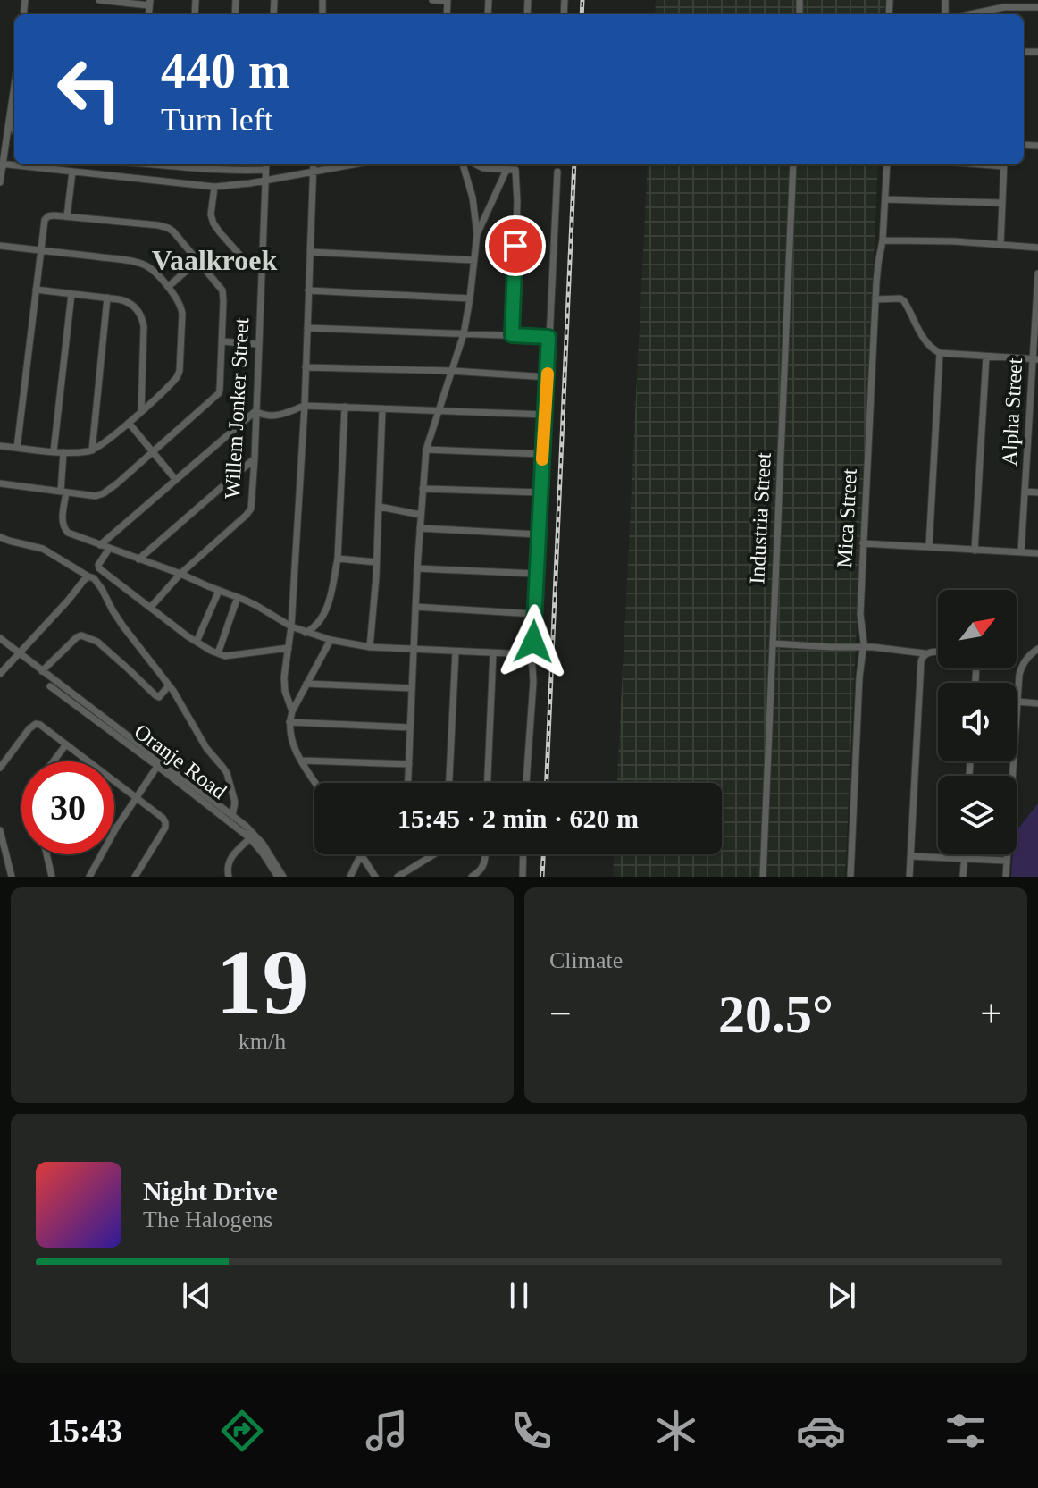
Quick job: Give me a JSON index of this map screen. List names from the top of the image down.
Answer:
{
  "streets": {
    "street": [
      "Willem Jonker Street",
      "Alpha Street",
      "Industria Street",
      "Mica Street",
      "Oranje Road"
    ]
  },
  "districts": ["Vaalkroek"],
  "north": "top right",
  "page": {
    "turn": ["440 m", "Turn left"],
    "limit": "30",
    "trip": "15:45 · 2 min · 620 m",
    "tile": [
      ["19", "km/h"],
      "Climate"
    ],
    "heat": ["−", "20.5°", "+"],
    "song": ["Night Drive", "The Halogens"],
    "tabs": "15:43"
  }
}
